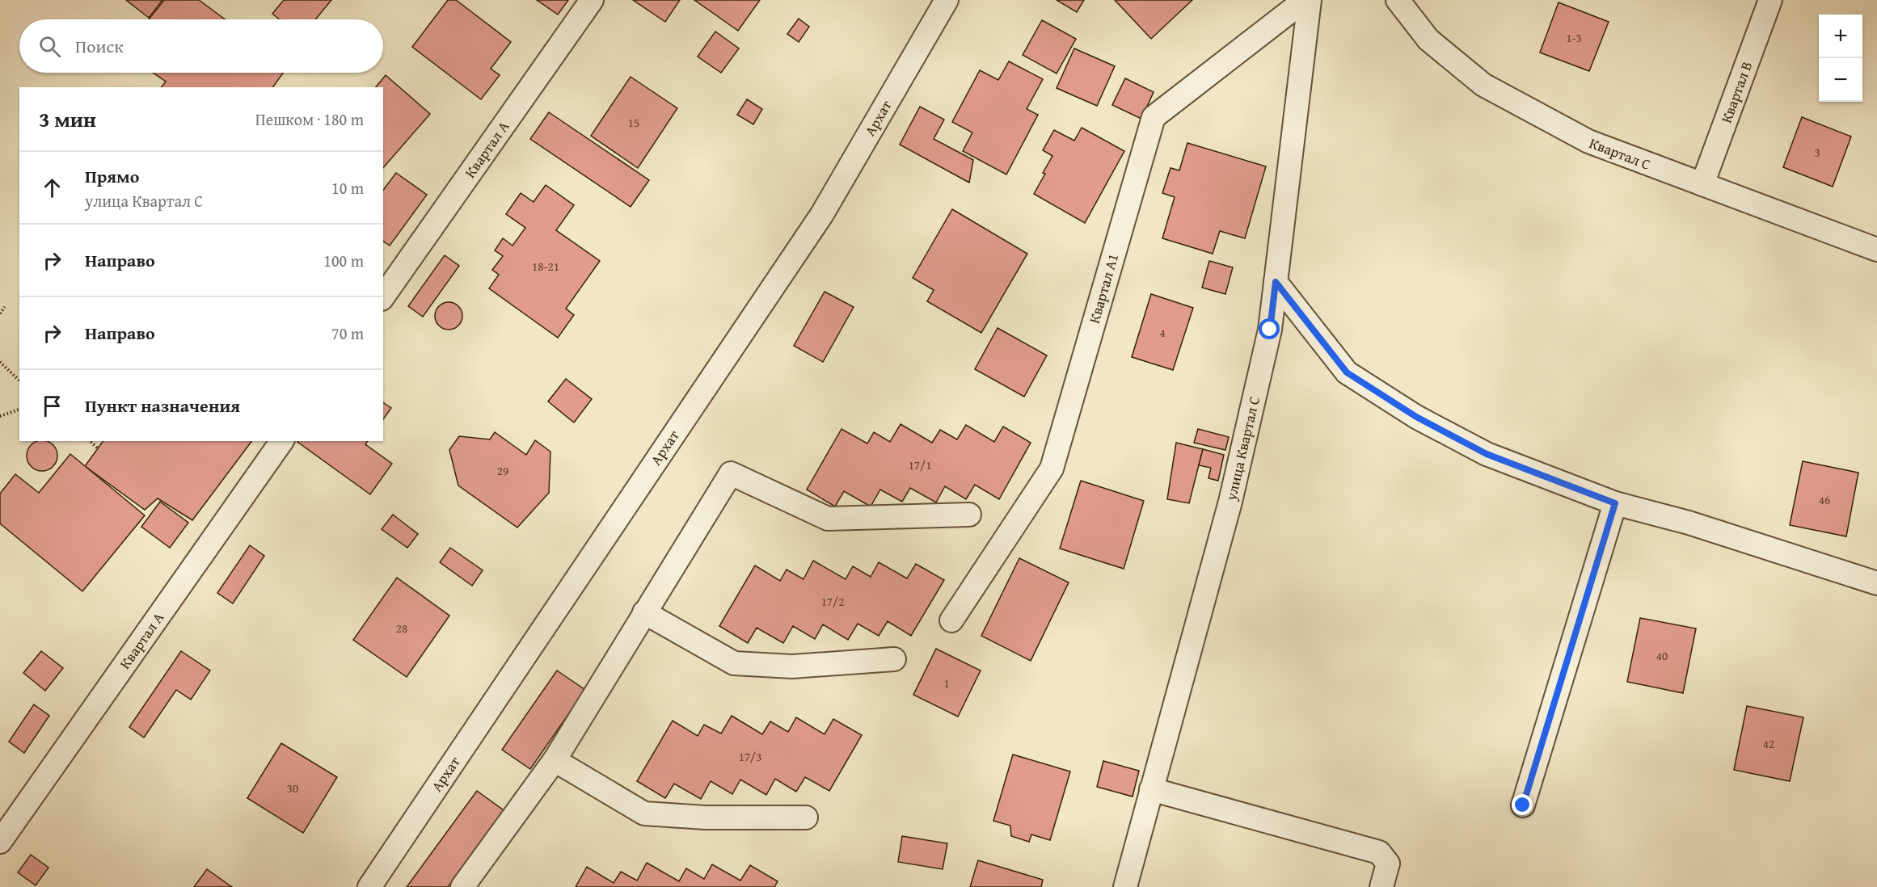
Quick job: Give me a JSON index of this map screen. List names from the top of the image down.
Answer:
{
  "streets": {
    "street": [
      "Квартал В",
      "Архат",
      "Квартал А",
      "Квартал С",
      "Квартал А1",
      "улица Квартал С"
    ]
  },
  "crossings": [
    ["Квартал В", "Квартал С"]
  ],
  "house_numbers": [
    "1-3",
    "15",
    "3",
    "18-21",
    "4",
    "17/1",
    "29",
    "46",
    "17/2",
    "28",
    "40",
    "1",
    "42",
    "17/3",
    "30"
  ],
  "page": {
    "map_buttons": ["+", "−"],
    "search": "Поиск",
    "heading": ["3 мин", "Пешком · 180 m"],
    "list": [
      ["Прямо", "улица Квартал С", "10 m"],
      ["Направо", "100 m"],
      ["Направо", "70 m"],
      "Пункт назначения"
    ]
  }
}
